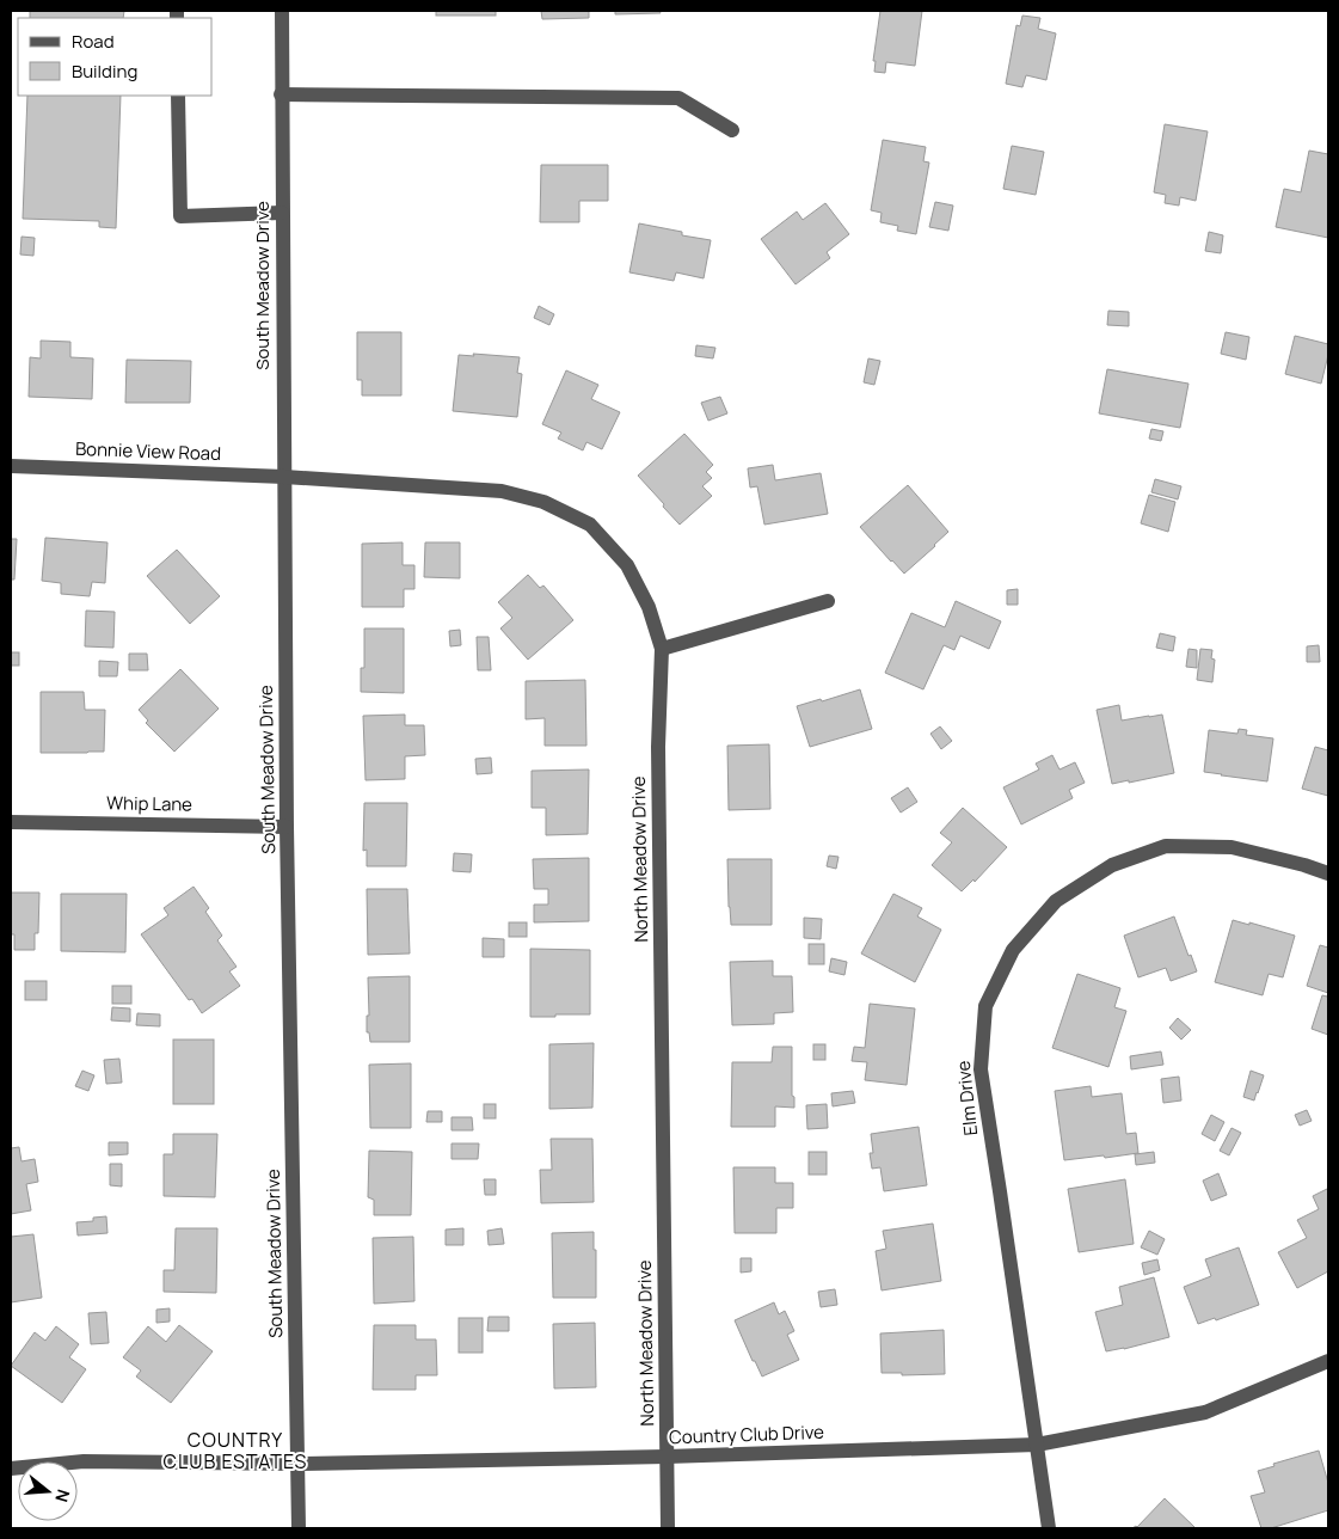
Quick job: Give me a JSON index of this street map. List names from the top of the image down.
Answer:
{
  "streets": {
    "street": [
      "South Meadow Drive",
      "Bonnie View Road",
      "Whip Lane",
      "North Meadow Drive",
      "Elm Drive",
      "Country Club Drive"
    ]
  },
  "crossings": [
    ["South Meadow Drive", "Bonnie View Road"],
    ["South Meadow Drive", "Whip Lane"],
    ["South Meadow Drive", "North Meadow Drive"],
    ["South Meadow Drive", "Country Club Drive"],
    ["Bonnie View Road", "North Meadow Drive"],
    ["North Meadow Drive", "Country Club Drive"],
    ["Elm Drive", "Country Club Drive"]
  ],
  "districts": ["COUNTRY CLUB ESTATES"],
  "legend": ["Road", "Building"],
  "north": "right"
}
